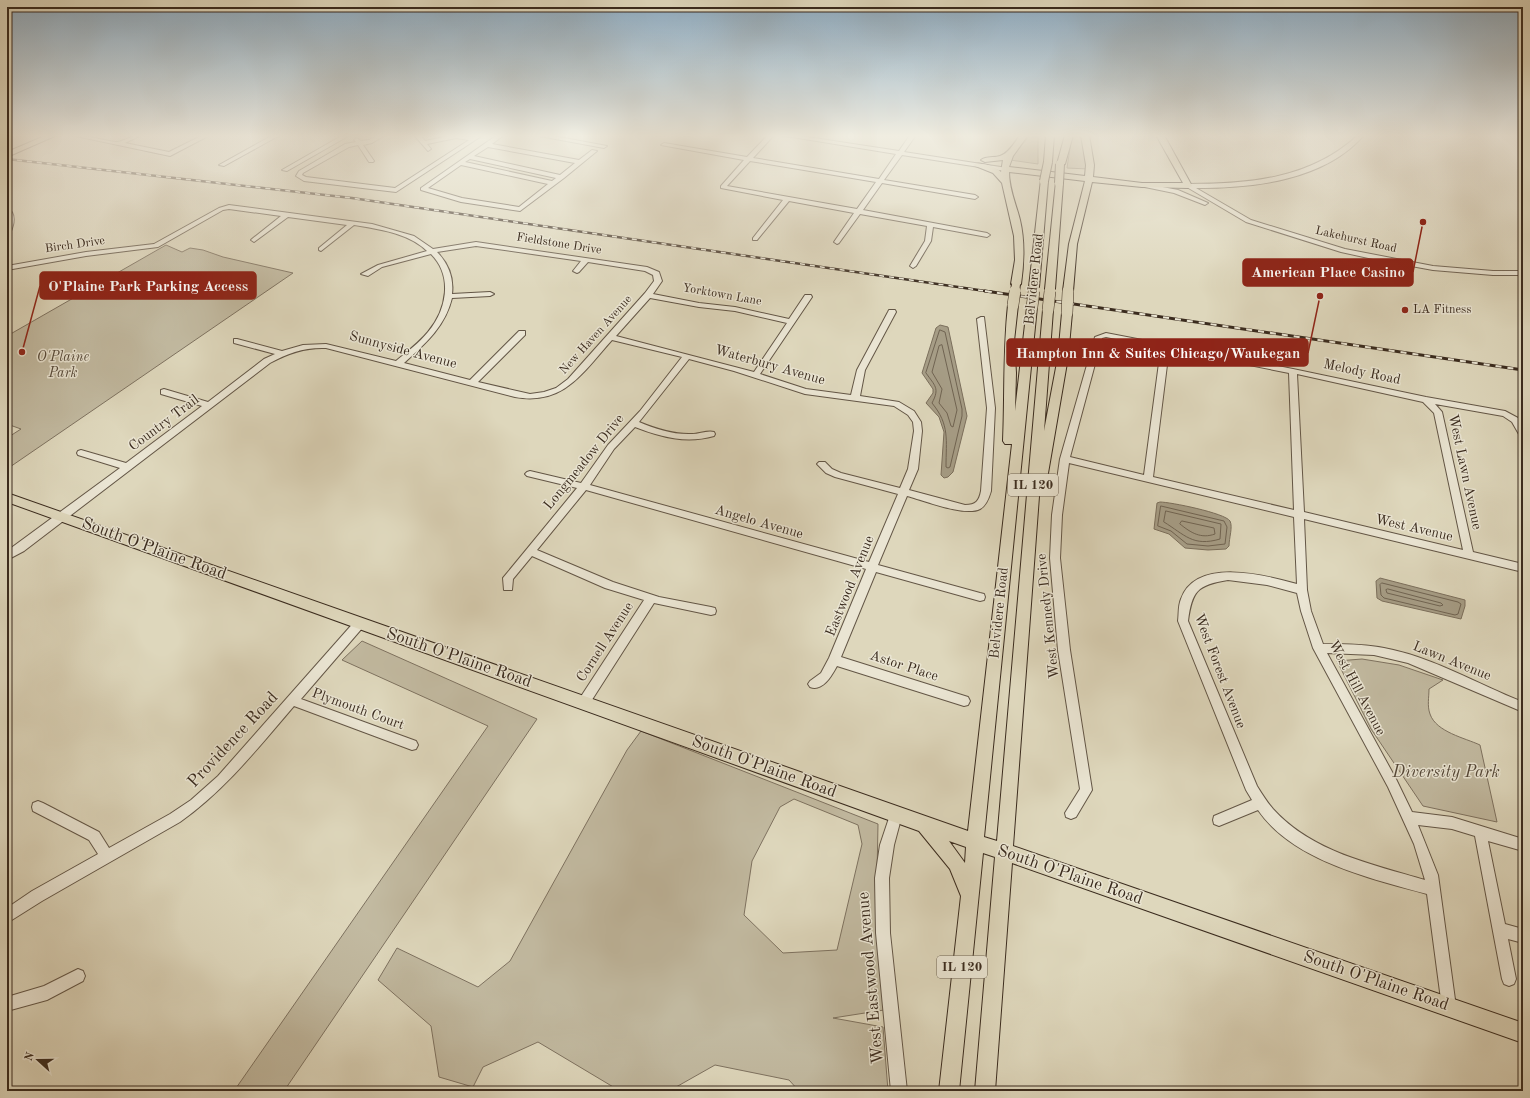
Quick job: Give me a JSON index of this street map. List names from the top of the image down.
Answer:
{
  "streets": {
    "main road": ["Belvidere Road", "IL 120", "South O'Plaine Road"],
    "street": [
      "Lakehurst Road",
      "Fieldstone Drive",
      "Birch Drive",
      "Yorktown Lane",
      "New Haven Avenue",
      "Sunnyside Avenue",
      "Waterbury Avenue",
      "Melody Road",
      "Country Trail",
      "Longmeadow Drive",
      "West Lawn Avenue",
      "Angelo Avenue",
      "West Avenue",
      "Eastwood Avenue",
      "West Kennedy Drive",
      "Cornell Avenue",
      "Lawn Avenue",
      "Astor Place",
      "West Forest Avenue",
      "West Hill Avenue",
      "Plymouth Court",
      "Providence Road",
      "West Eastwood Avenue"
    ]
  },
  "crossings": [
    ["Fieldstone Drive", "Birch Drive"],
    ["Fieldstone Drive", "Yorktown Lane"],
    ["Fieldstone Drive", "New Haven Avenue"],
    ["Belvidere Road", "South O'Plaine Road"],
    ["Yorktown Lane", "New Haven Avenue"],
    ["New Haven Avenue", "Sunnyside Avenue"],
    ["New Haven Avenue", "Waterbury Avenue"],
    ["Sunnyside Avenue", "Country Trail"],
    ["Waterbury Avenue", "Longmeadow Drive"],
    ["Waterbury Avenue", "Eastwood Avenue"],
    ["Melody Road", "West Lawn Avenue"],
    ["Melody Road", "West Kennedy Drive"],
    ["Melody Road", "West Hill Avenue"],
    ["Country Trail", "South O'Plaine Road"],
    ["Longmeadow Drive", "Angelo Avenue"],
    ["West Lawn Avenue", "West Avenue"],
    ["Angelo Avenue", "Eastwood Avenue"],
    ["West Avenue", "West Kennedy Drive"],
    ["West Avenue", "West Hill Avenue"],
    ["South O'Plaine Road", "Cornell Avenue"],
    ["South O'Plaine Road", "West Hill Avenue"],
    ["South O'Plaine Road", "Providence Road"],
    ["South O'Plaine Road", "West Eastwood Avenue"],
    ["Eastwood Avenue", "Astor Place"],
    ["Lawn Avenue", "West Hill Avenue"],
    ["West Forest Avenue", "West Hill Avenue"],
    ["Plymouth Court", "Providence Road"]
  ],
  "parks": ["O'Plaine Park", "Diversity Park"],
  "places": [
    "American Place Casino",
    "Hampton Inn & Suites Chicago/Waukegan",
    "LA Fitness",
    "O'Plaine Park Parking Access"
  ],
  "north": "left"
}
